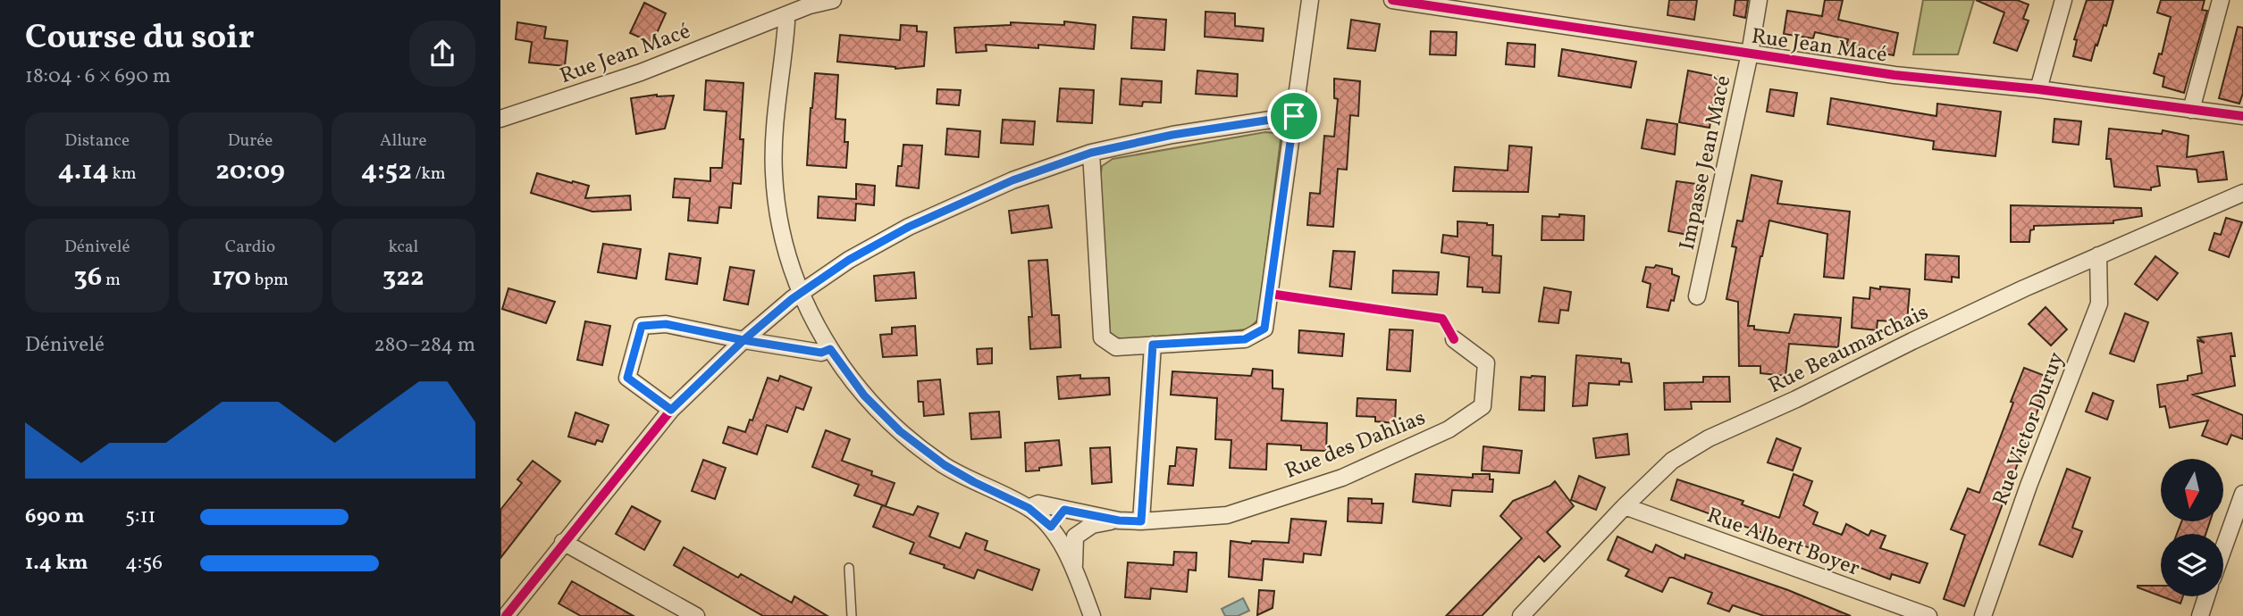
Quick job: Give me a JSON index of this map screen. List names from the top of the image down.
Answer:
{
  "streets": {
    "street": [
      "Rue Jean Macé",
      "Impasse Jean Macé",
      "Rue Beaumarchais",
      "Rue Victor Duruy",
      "Rue des Dahlias",
      "Rue Albert Boyer"
    ]
  },
  "crossings": [
    ["Rue Jean Macé", "Impasse Jean Macé"],
    ["Rue Jean Macé", "Rue des Dahlias"],
    ["Rue Beaumarchais", "Rue Victor Duruy"],
    ["Rue Beaumarchais", "Rue Albert Boyer"]
  ],
  "north": "bottom",
  "page": {
    "heading": ["Course du soir", "18:04 · 6 × 690 m"],
    "stats": [
      ["Distance", "4.14 km"],
      ["Durée", "20:09"],
      ["Allure", "4:52 /km"],
      ["Dénivelé", "36 m"],
      ["Cardio", "170 bpm"],
      ["kcal", "322"]
    ],
    "chart": ["Dénivelé", "280–284 m"],
    "list": [
      {
        "name": "690 m",
        "note": "5:11"
      },
      {
        "name": "1.4 km",
        "note": "4:56"
      }
    ]
  }
}
